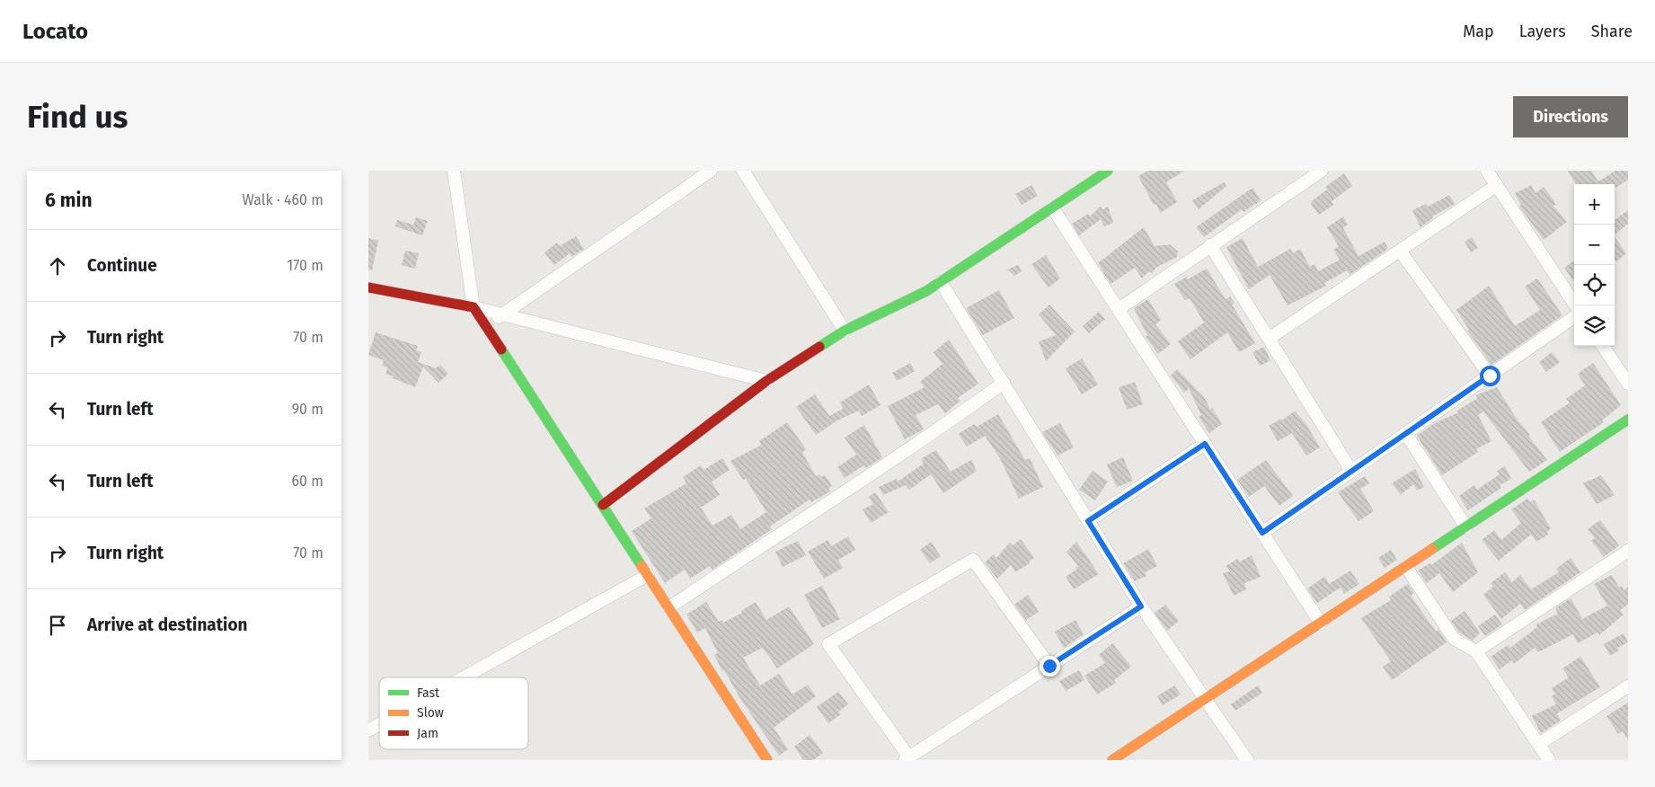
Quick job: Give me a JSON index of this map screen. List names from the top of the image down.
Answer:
{
  "legend": ["Fast", "Slow", "Jam"],
  "page": {
    "header": "Locato",
    "nav": ["Map", "Layers", "Share"],
    "buttons": "Directions",
    "title": "Find us",
    "heading": ["6 min", "Walk · 460 m"],
    "map_buttons": ["+", "−"],
    "list": [
      ["Continue", "170 m"],
      ["Turn right", "70 m"],
      ["Turn left", "90 m"],
      ["Turn left", "60 m"],
      ["Turn right", "70 m"],
      "Arrive at destination"
    ]
  }
}
